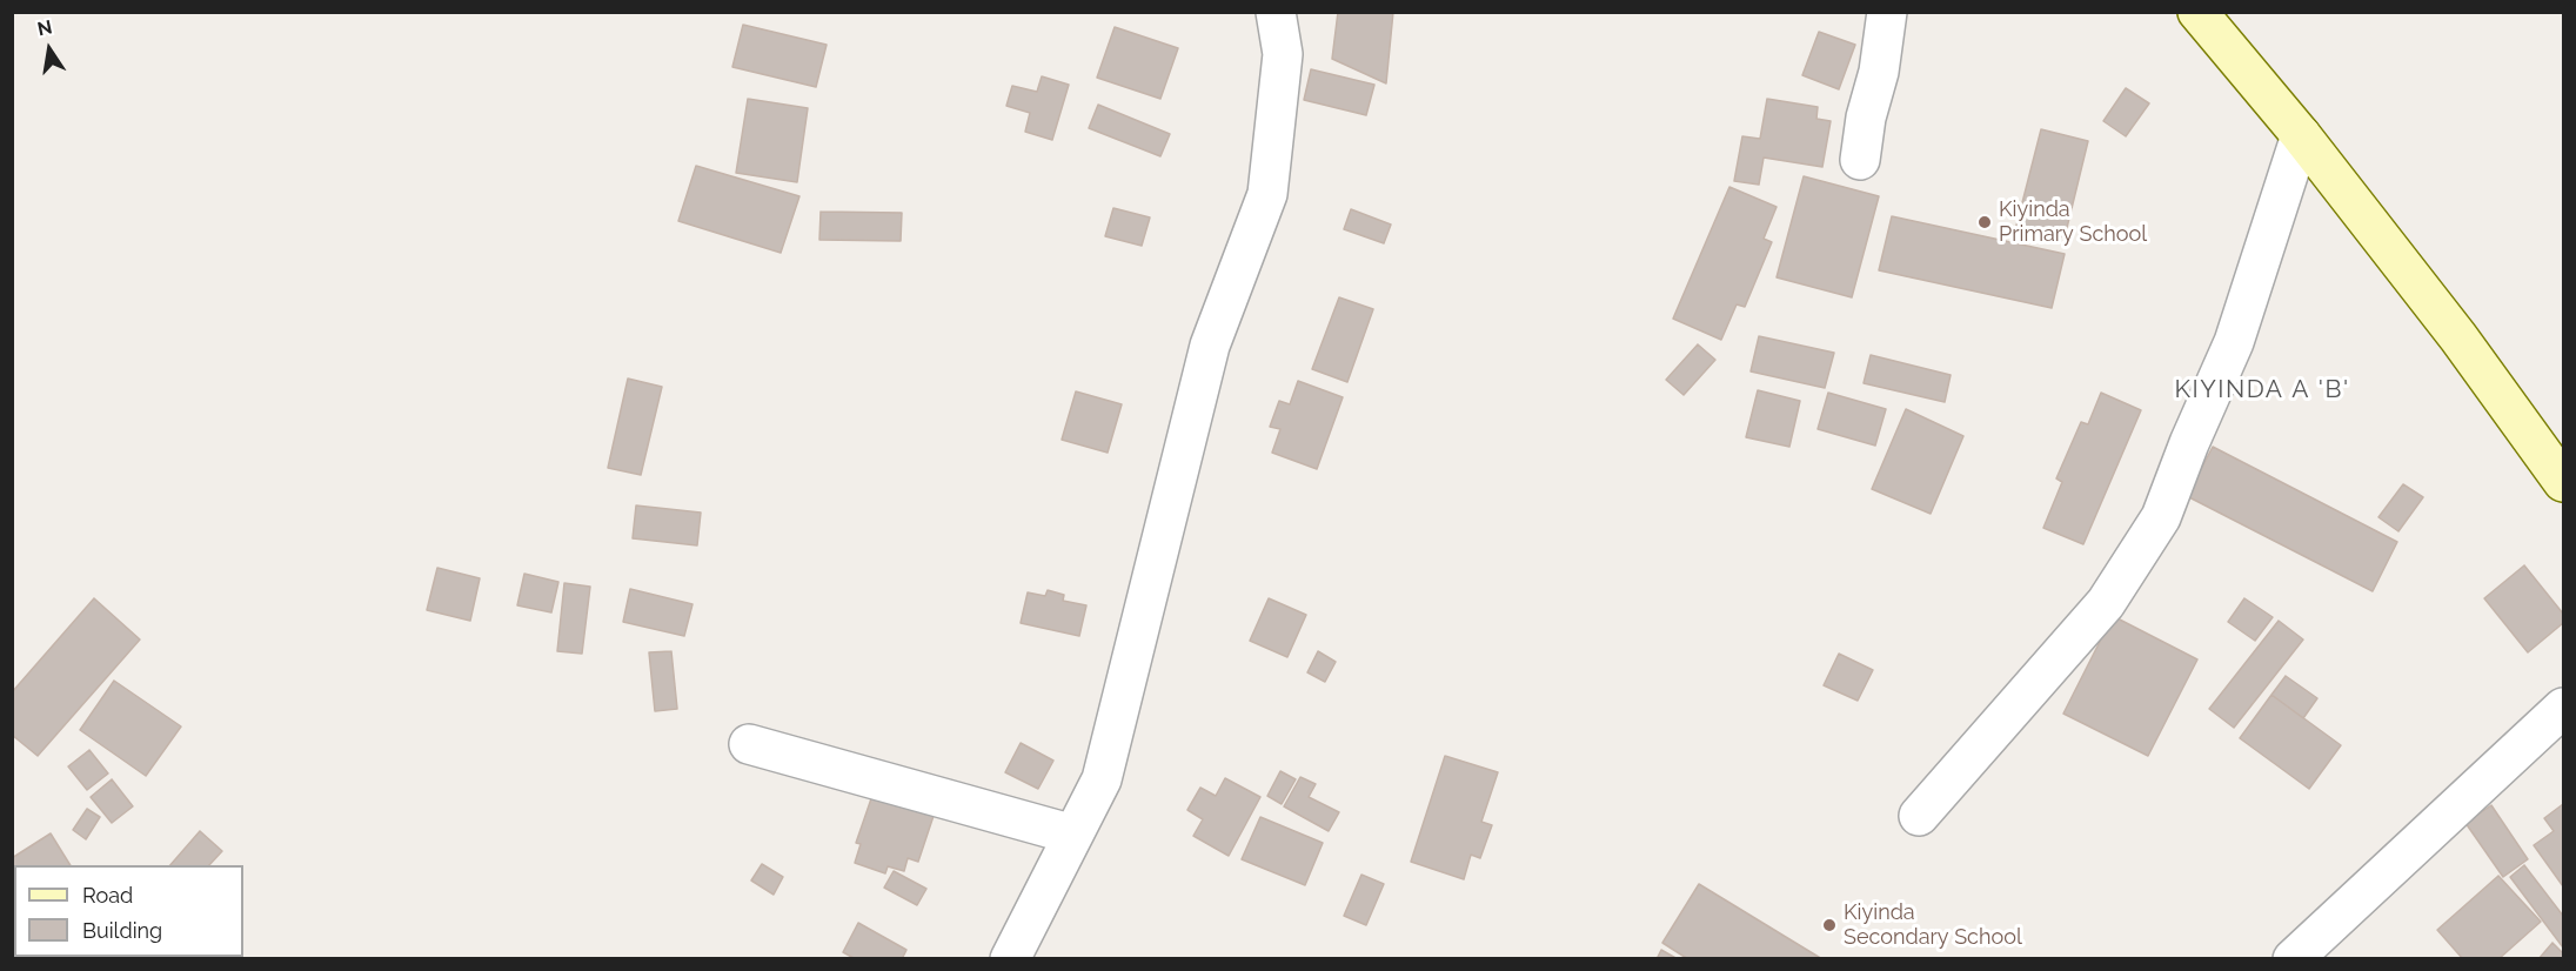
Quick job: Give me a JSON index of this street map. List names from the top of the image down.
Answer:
{
  "districts": ["KIYINDA A 'B'"],
  "places": ["Kiyinda Primary School", "Kiyinda Secondary School"],
  "legend": ["Road", "Building"],
  "north": "top"
}
